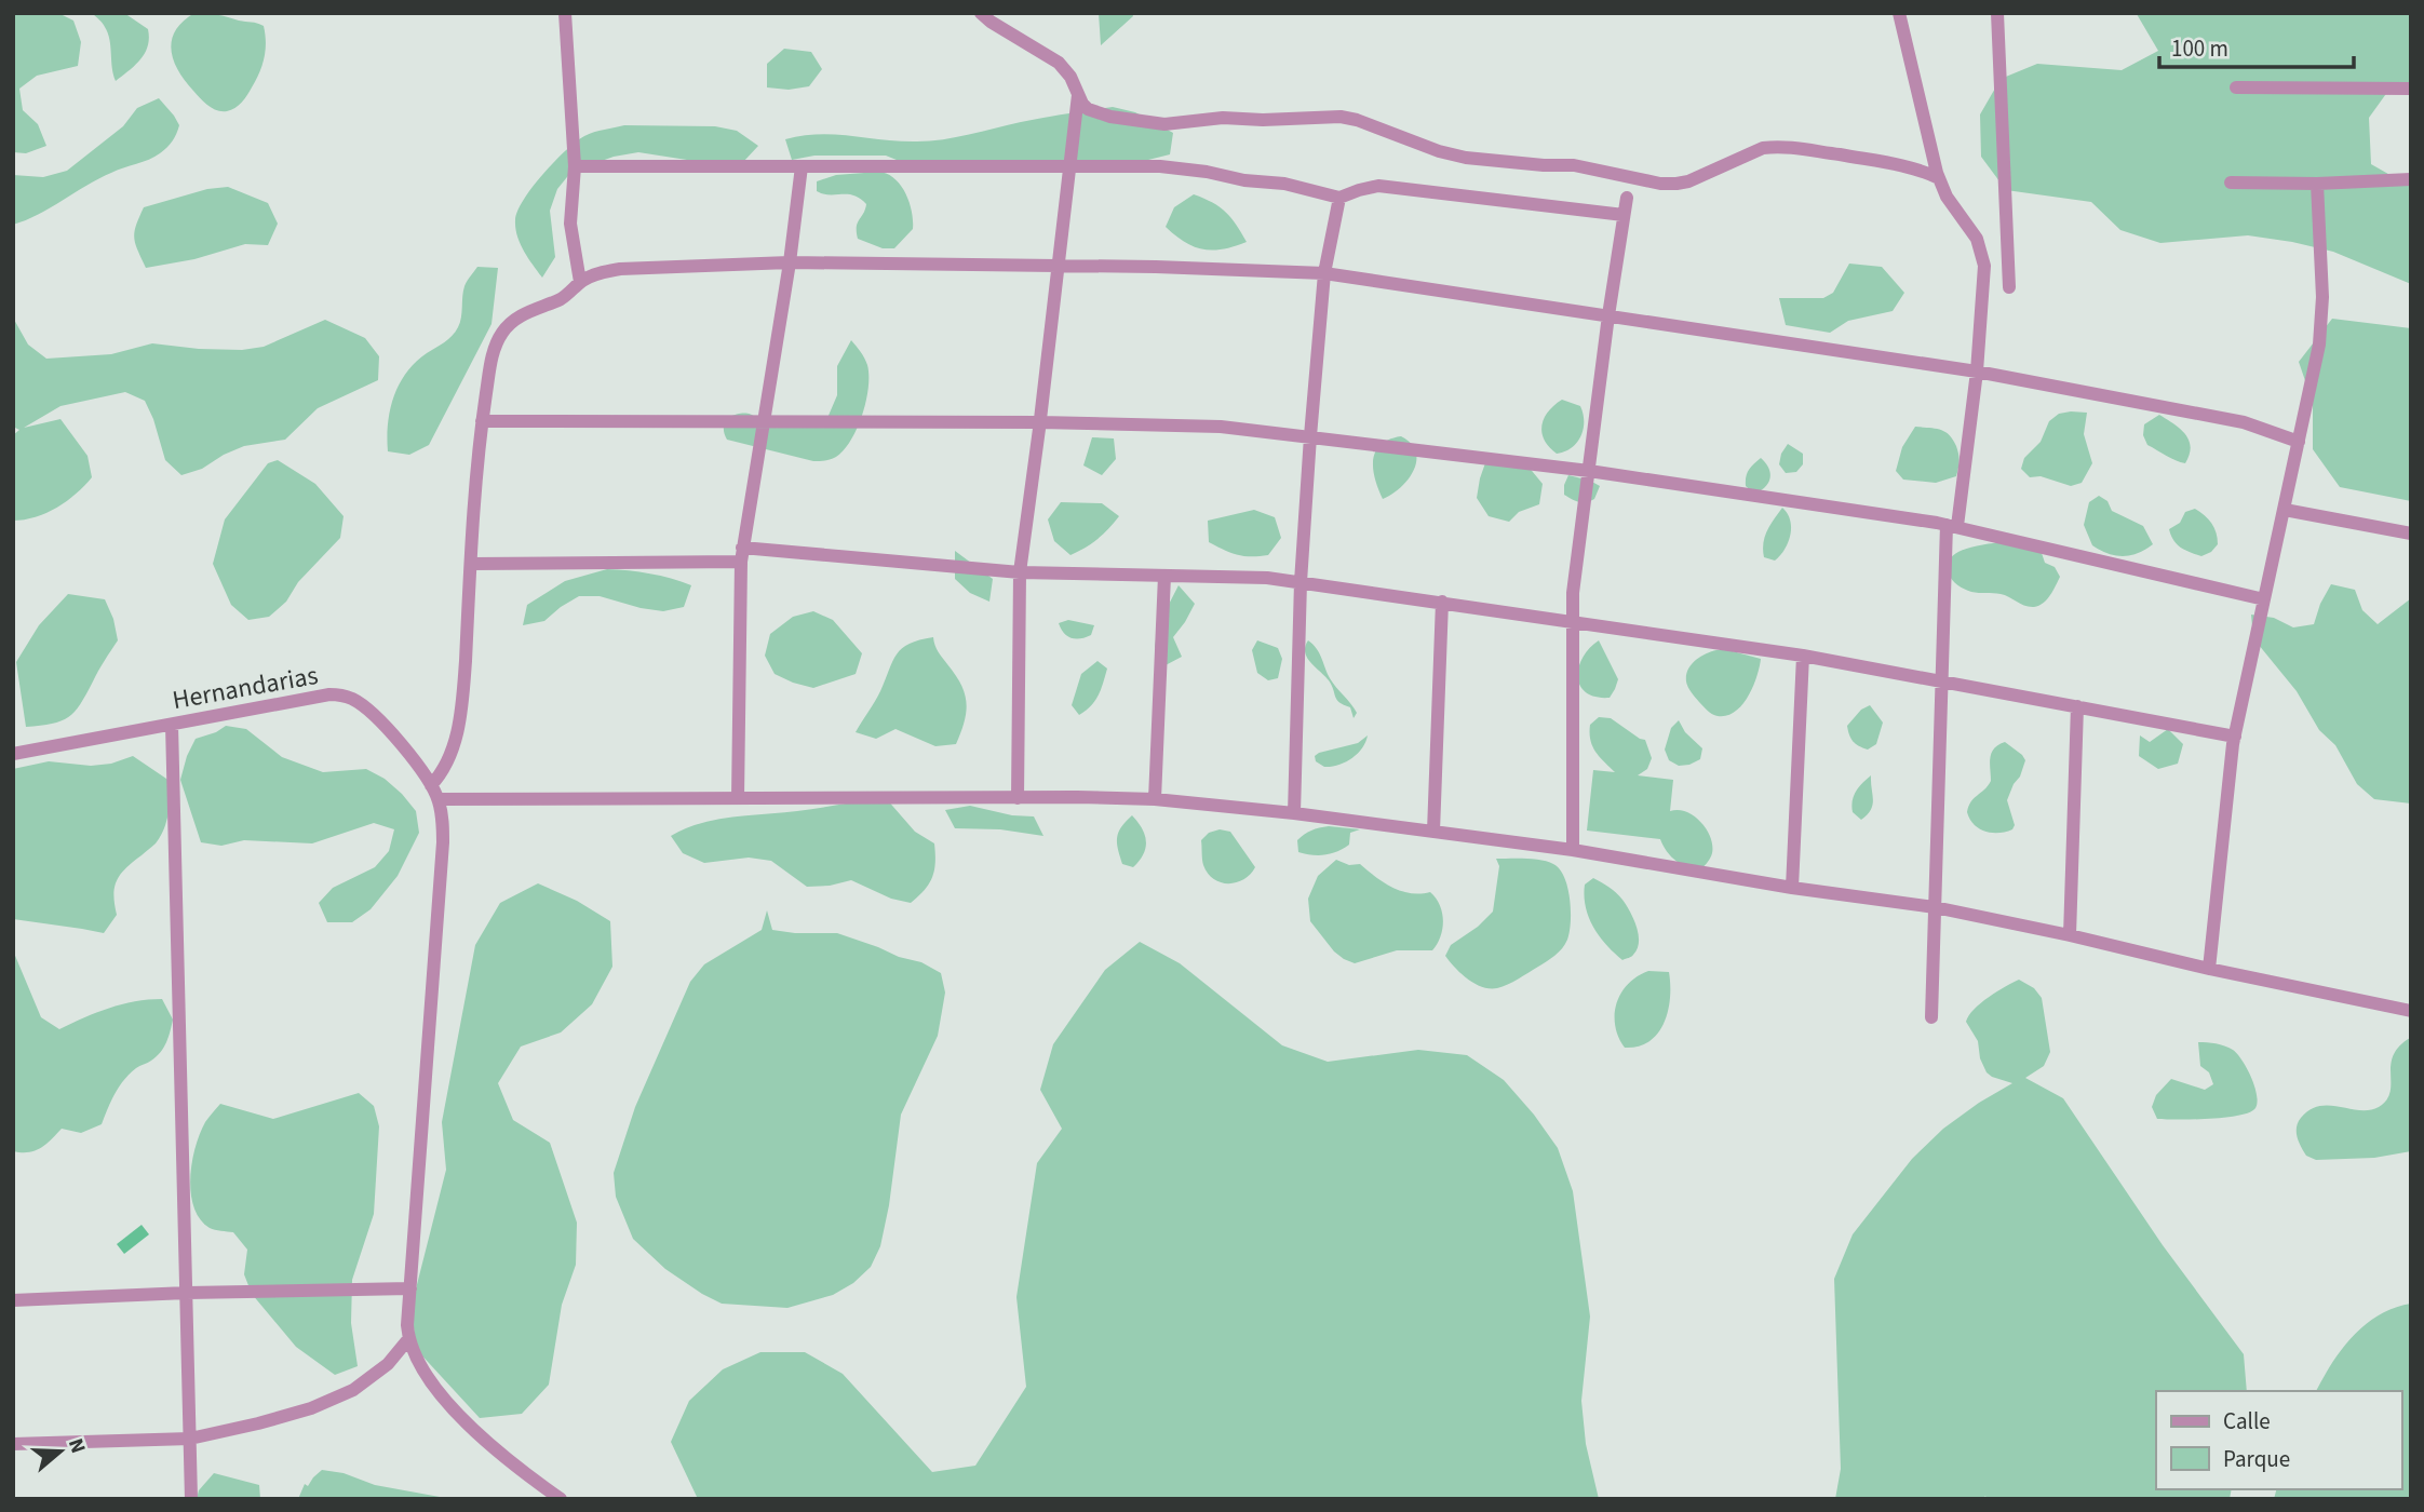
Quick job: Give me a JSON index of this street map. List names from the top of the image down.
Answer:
{
  "streets": {
    "street": ["Hernandarias"]
  },
  "legend": ["Calle", "Parque"],
  "scale_bar": "100 m",
  "north": "right"
}
